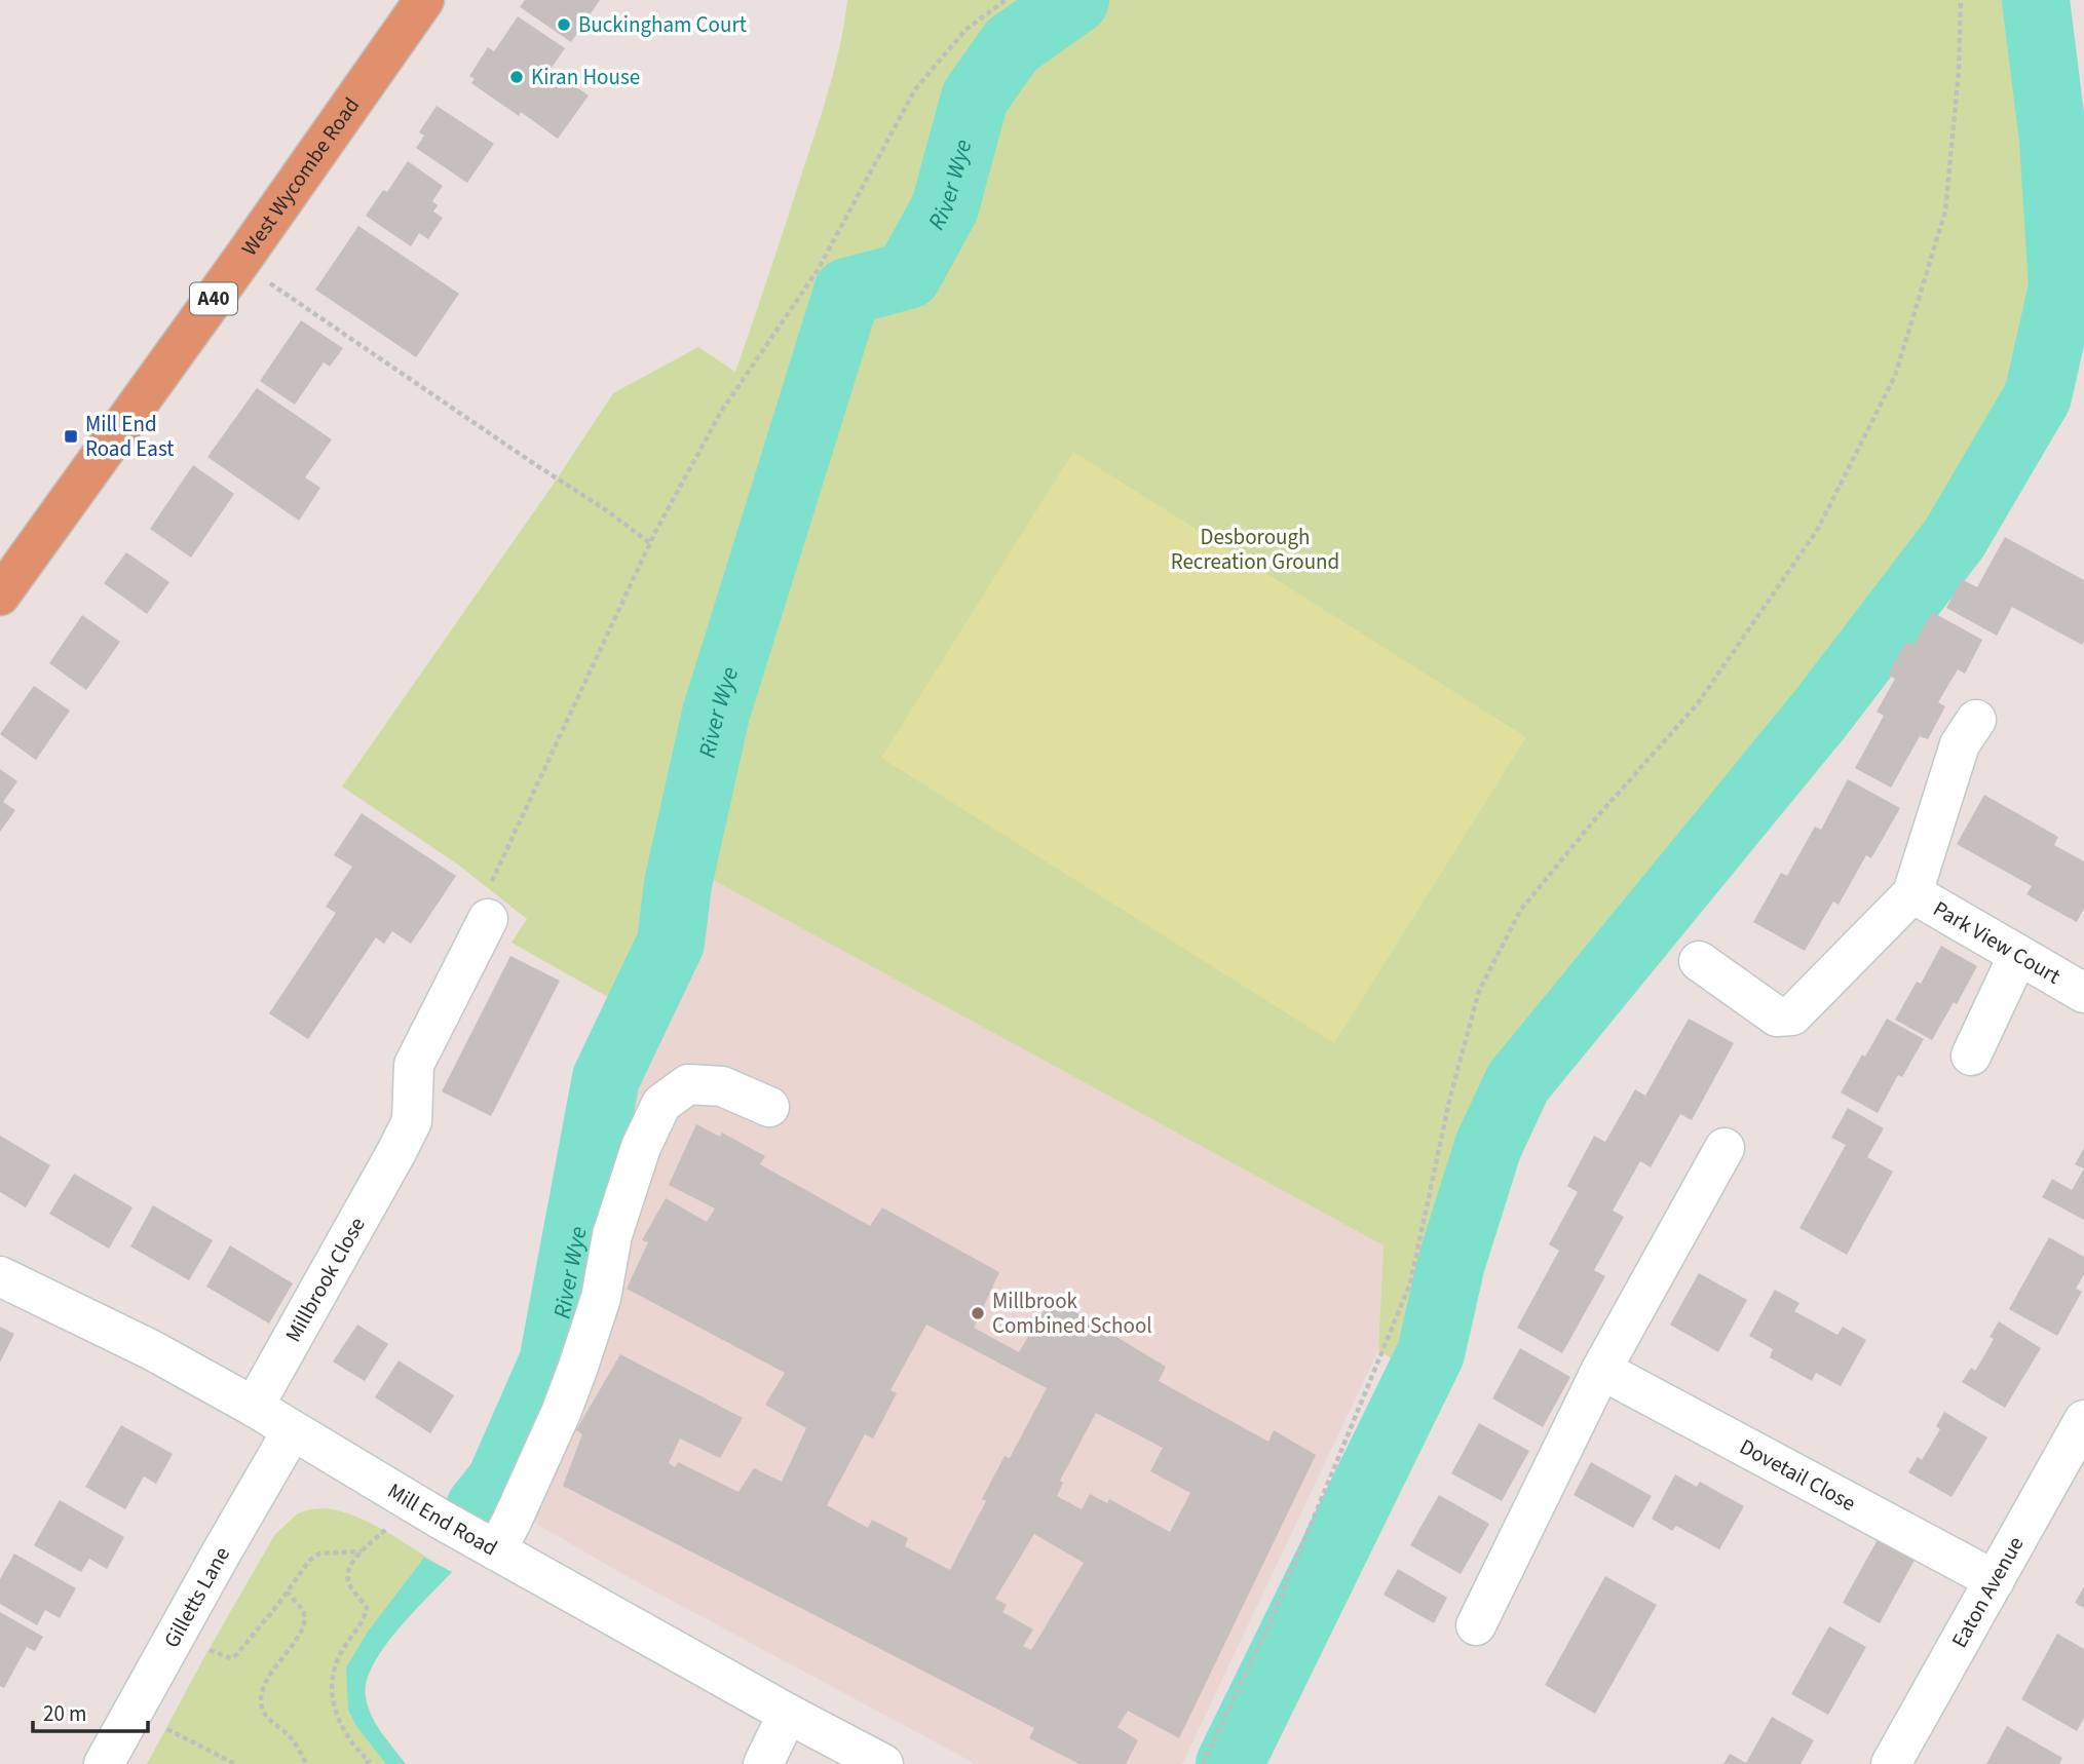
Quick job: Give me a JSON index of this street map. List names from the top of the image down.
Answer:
{
  "streets": {
    "main road": ["West Wycombe Road", "A40"],
    "street": [
      "Park View Court",
      "Millbrook Close",
      "Dovetail Close",
      "Mill End Road",
      "Eaton Avenue",
      "Gilletts Lane"
    ]
  },
  "crossings": [
    ["Millbrook Close", "Mill End Road"],
    ["Dovetail Close", "Eaton Avenue"],
    ["Mill End Road", "Gilletts Lane"]
  ],
  "water": ["River Wye"],
  "parks": ["Desborough Recreation Ground"],
  "places": {
    "other": ["Buckingham Court", "Kiran House", "Millbrook Combined School"],
    "transit": ["Mill End Road East"]
  },
  "scale_bar": "20 m"
}
